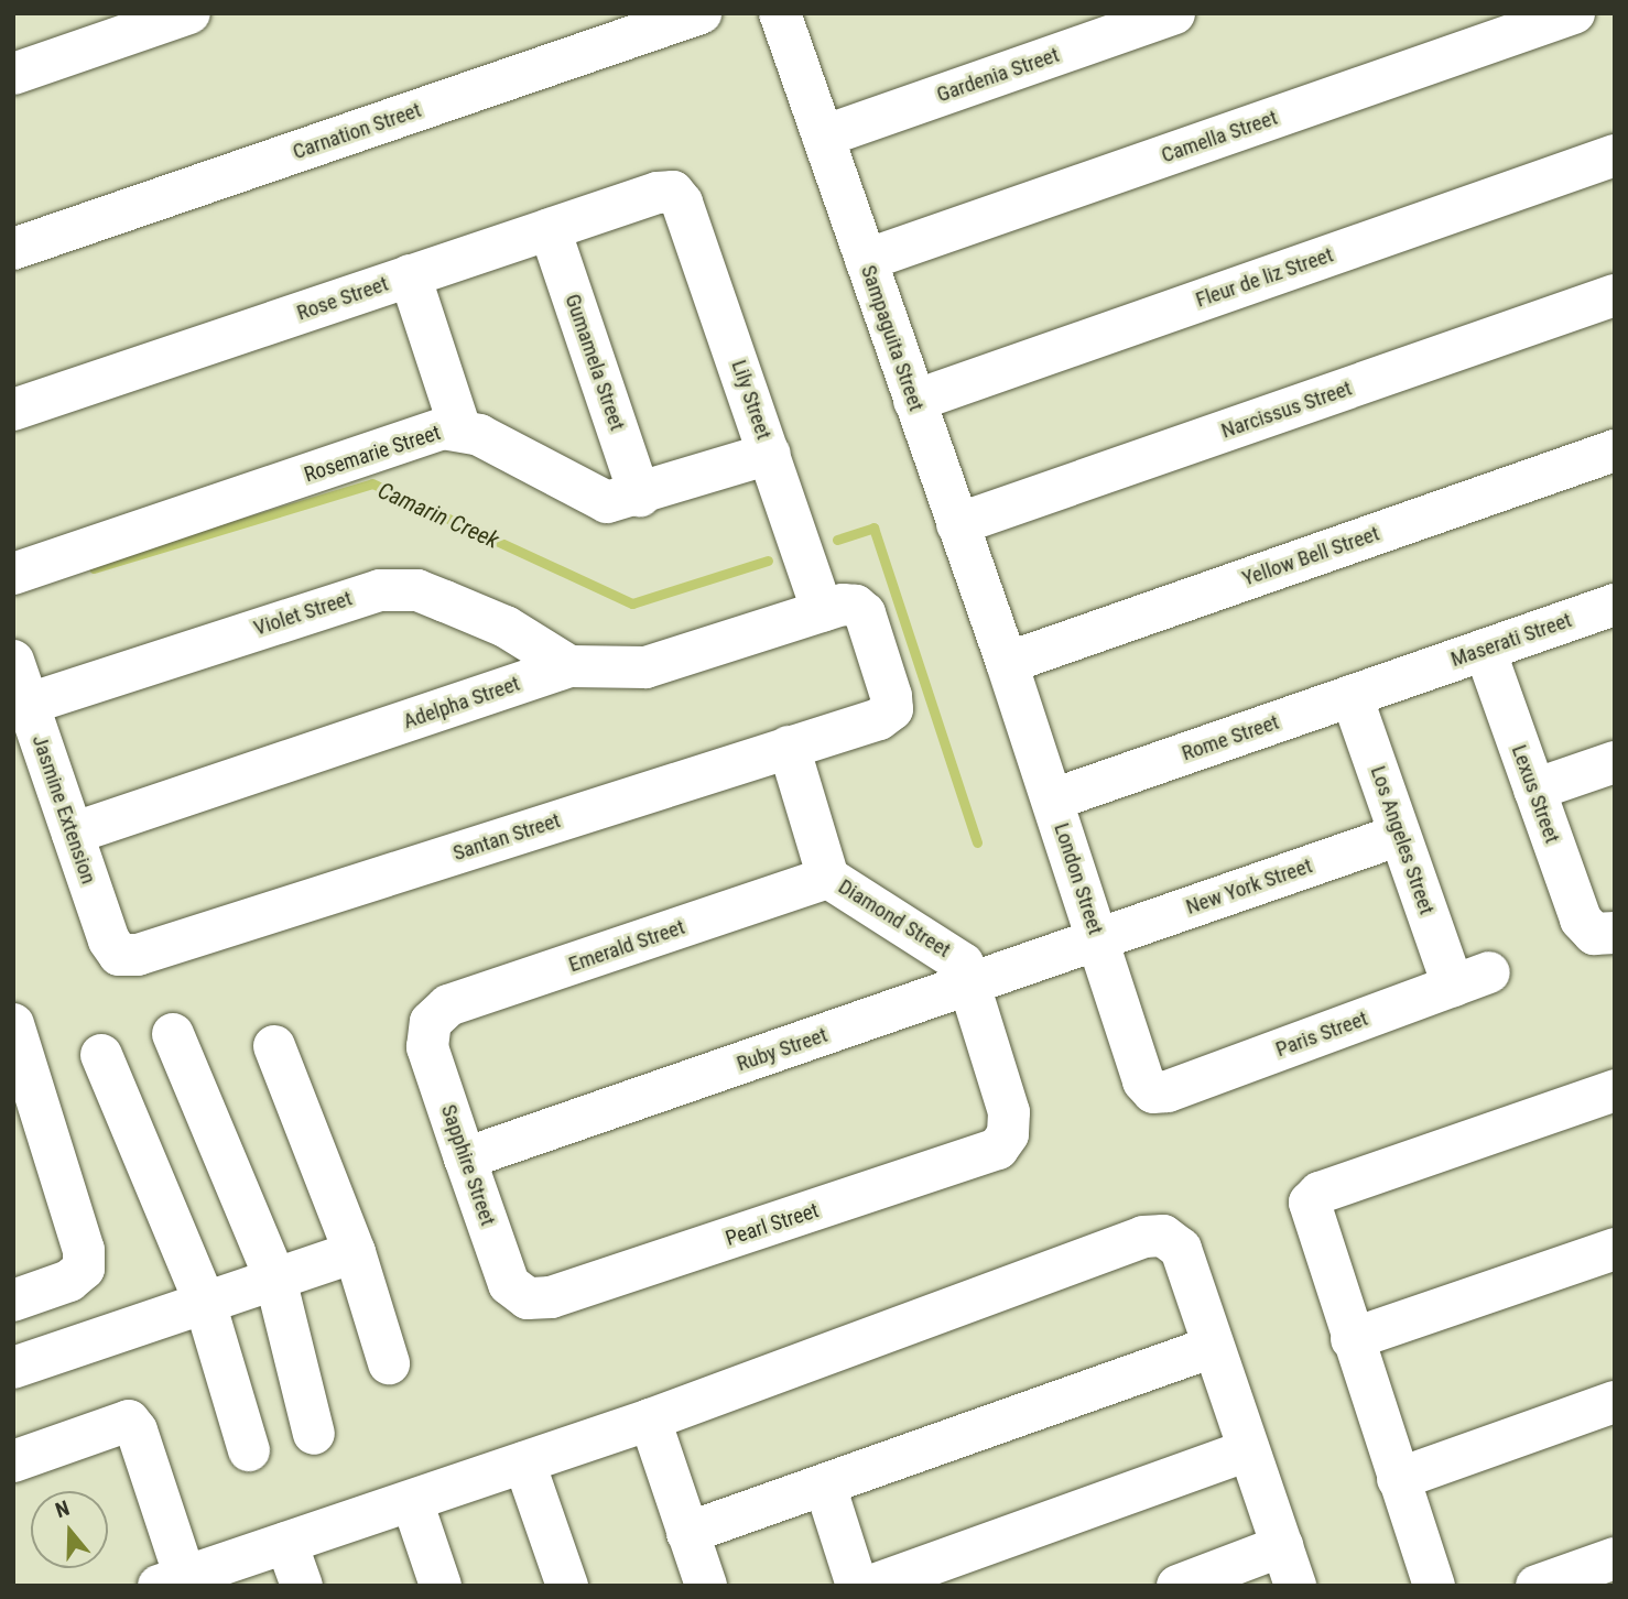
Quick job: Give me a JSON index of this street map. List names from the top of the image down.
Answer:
{
  "streets": {
    "street": [
      "Gardenia Street",
      "Carnation Street",
      "Camella Street",
      "Fleur de liz Street",
      "Rose Street",
      "Sampaguita Street",
      "Gumamela Street",
      "Lily Street",
      "Narcissus Street",
      "Rosemarie Street",
      "Yellow Bell Street",
      "Violet Street",
      "Maserati Street",
      "Adelpha Street",
      "Rome Street",
      "Lexus Street",
      "Jasmine Extension",
      "Santan Street",
      "Los Angeles Street",
      "London Street",
      "New York Street",
      "Diamond Street",
      "Emerald Street",
      "Paris Street",
      "Ruby Street",
      "Sapphire Street",
      "Pearl Street"
    ]
  },
  "crossings": [
    ["Gardenia Street", "Sampaguita Street"],
    ["Camella Street", "Sampaguita Street"],
    ["Fleur de liz Street", "Sampaguita Street"],
    ["Rose Street", "Gumamela Street"],
    ["Rose Street", "Lily Street"],
    ["Sampaguita Street", "Narcissus Street"],
    ["Sampaguita Street", "Yellow Bell Street"],
    ["Sampaguita Street", "London Street"],
    ["Gumamela Street", "Rosemarie Street"],
    ["Lily Street", "Rosemarie Street"],
    ["Lily Street", "Adelpha Street"],
    ["Lily Street", "Santan Street"],
    ["Yellow Bell Street", "London Street"],
    ["Violet Street", "Adelpha Street"],
    ["Violet Street", "Jasmine Extension"],
    ["Maserati Street", "Rome Street"],
    ["Maserati Street", "Lexus Street"],
    ["Adelpha Street", "Jasmine Extension"],
    ["Rome Street", "Los Angeles Street"],
    ["Rome Street", "London Street"],
    ["Jasmine Extension", "Santan Street"],
    ["Santan Street", "Diamond Street"],
    ["Los Angeles Street", "New York Street"],
    ["Los Angeles Street", "Paris Street"],
    ["London Street", "New York Street"],
    ["London Street", "Paris Street"],
    ["London Street", "Ruby Street"],
    ["New York Street", "Ruby Street"],
    ["Diamond Street", "Emerald Street"],
    ["Diamond Street", "Ruby Street"],
    ["Diamond Street", "Pearl Street"],
    ["Emerald Street", "Sapphire Street"],
    ["Ruby Street", "Sapphire Street"],
    ["Sapphire Street", "Pearl Street"]
  ],
  "water": ["Camarin Creek"],
  "north": "top"
}
